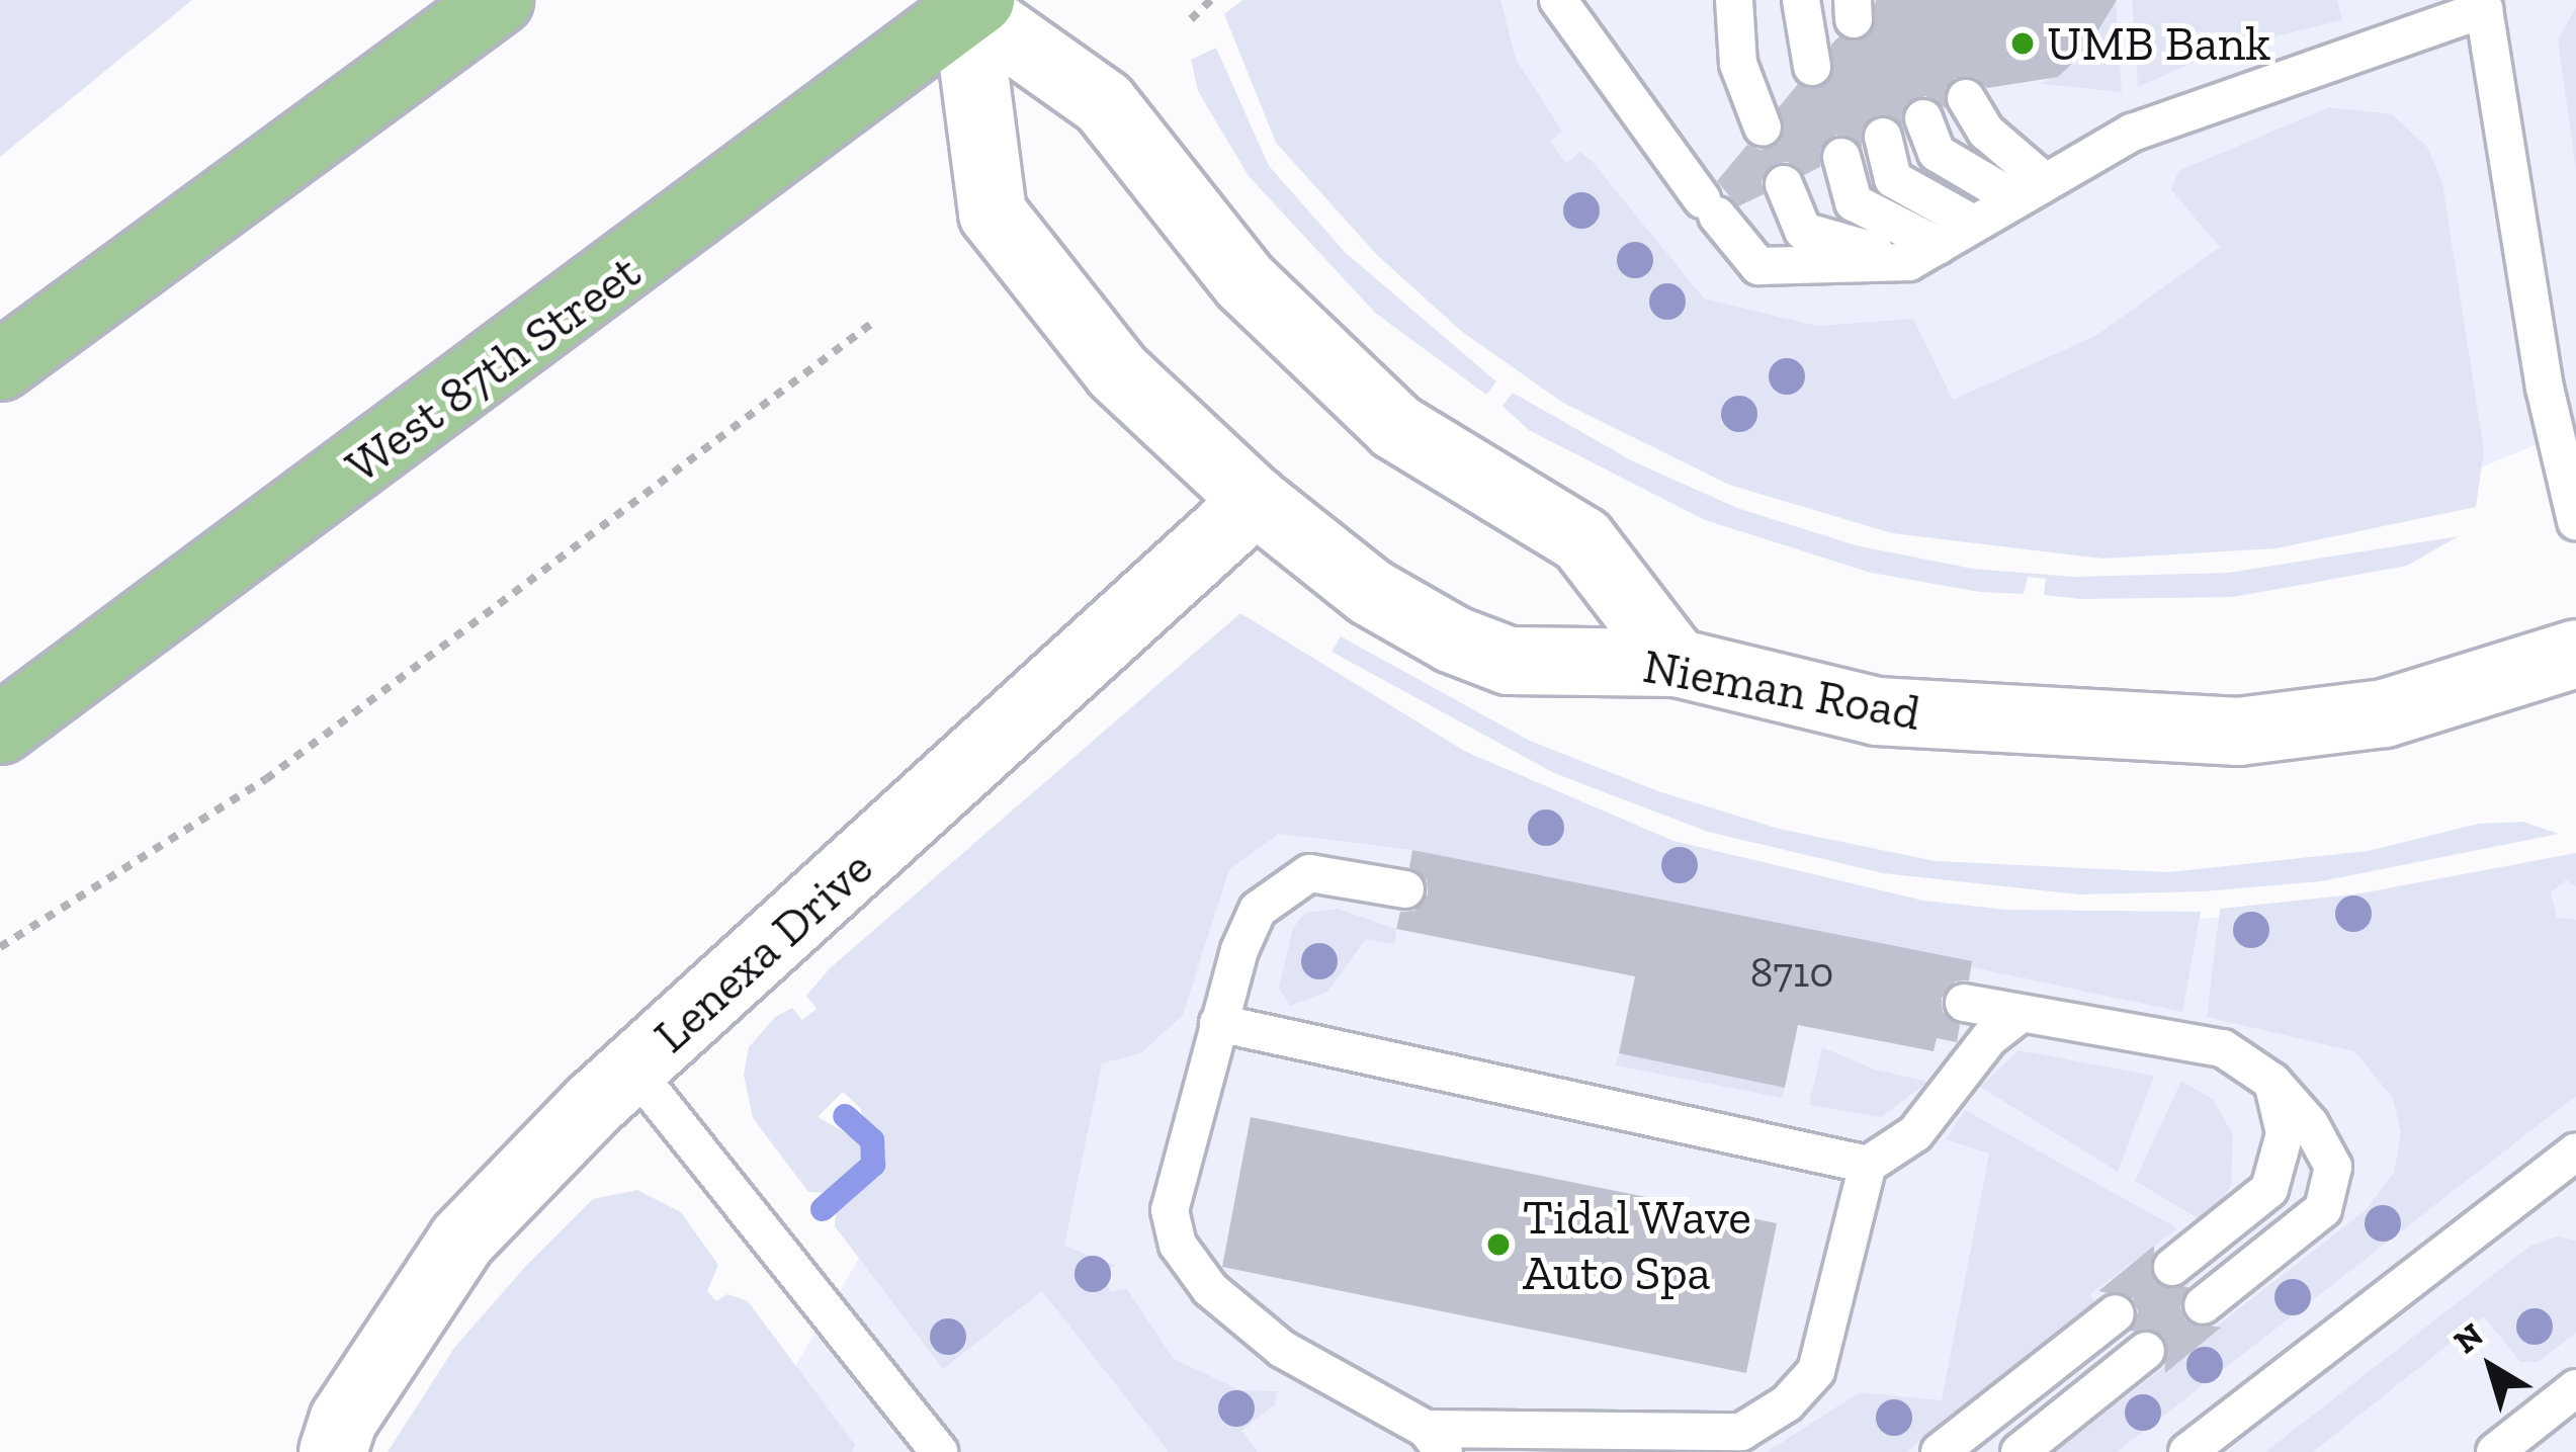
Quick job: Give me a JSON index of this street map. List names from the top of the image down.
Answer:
{
  "streets": {
    "main road": ["West 87th Street"],
    "street": ["Nieman Road", "Lenexa Drive"]
  },
  "crossings": [
    ["West 87th Street", "Nieman Road"],
    ["Nieman Road", "Lenexa Drive"]
  ],
  "places": ["UMB Bank", "Tidal Wave Auto Spa"],
  "house_numbers": ["8710"],
  "north": "top left"
}
